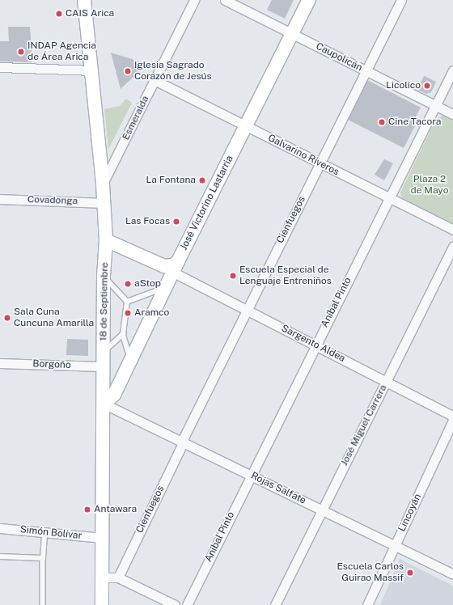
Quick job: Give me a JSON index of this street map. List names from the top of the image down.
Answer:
{
  "streets": {
    "main road": ["José Victorino Lastarria", "18 de Septiembre"],
    "street": [
      "Caupolicán",
      "Esmeralda",
      "Galvarino Riveros",
      "Covadonga",
      "Cienfuegos",
      "Aníbal Pinto",
      "Sargento Aldea",
      "Borgoño",
      "José Miguel Carrera",
      "Rojas Salfate",
      "Lincoyán",
      "Simón Bolívar"
    ]
  },
  "crossings": [
    ["Caupolicán", "José Victorino Lastarria"],
    ["Caupolicán", "Cienfuegos"],
    ["Caupolicán", "Aníbal Pinto"],
    ["Esmeralda", "Galvarino Riveros"],
    ["Esmeralda", "18 de Septiembre"],
    ["Galvarino Riveros", "José Victorino Lastarria"],
    ["Galvarino Riveros", "Cienfuegos"],
    ["Galvarino Riveros", "Aníbal Pinto"],
    ["Covadonga", "18 de Septiembre"],
    ["José Victorino Lastarria", "18 de Septiembre"],
    ["José Victorino Lastarria", "Sargento Aldea"],
    ["José Victorino Lastarria", "Rojas Salfate"],
    ["Cienfuegos", "Sargento Aldea"],
    ["Cienfuegos", "Rojas Salfate"],
    ["18 de Septiembre", "Borgoño"],
    ["18 de Septiembre", "Rojas Salfate"],
    ["18 de Septiembre", "Simón Bolívar"],
    ["Aníbal Pinto", "Sargento Aldea"],
    ["Aníbal Pinto", "Rojas Salfate"],
    ["Sargento Aldea", "José Miguel Carrera"],
    ["José Miguel Carrera", "Rojas Salfate"],
    ["Rojas Salfate", "Lincoyán"]
  ],
  "parks": ["Plaza 2 de Mayo"],
  "places": [
    "CAIS Arica",
    "INDAP Agencia de Área Arica",
    "Iglesia Sagrado Corazón de Jesús",
    "Licolico",
    "Cine Tacora",
    "La Fontana",
    "Las Focas",
    "Escuela Especial de Lenguaje Entreniños",
    "aStop",
    "Aramco",
    "Sala Cuna Cuncuna Amarilla",
    "Antawara",
    "Escuela Carlos Guirao Massif"
  ]
}
